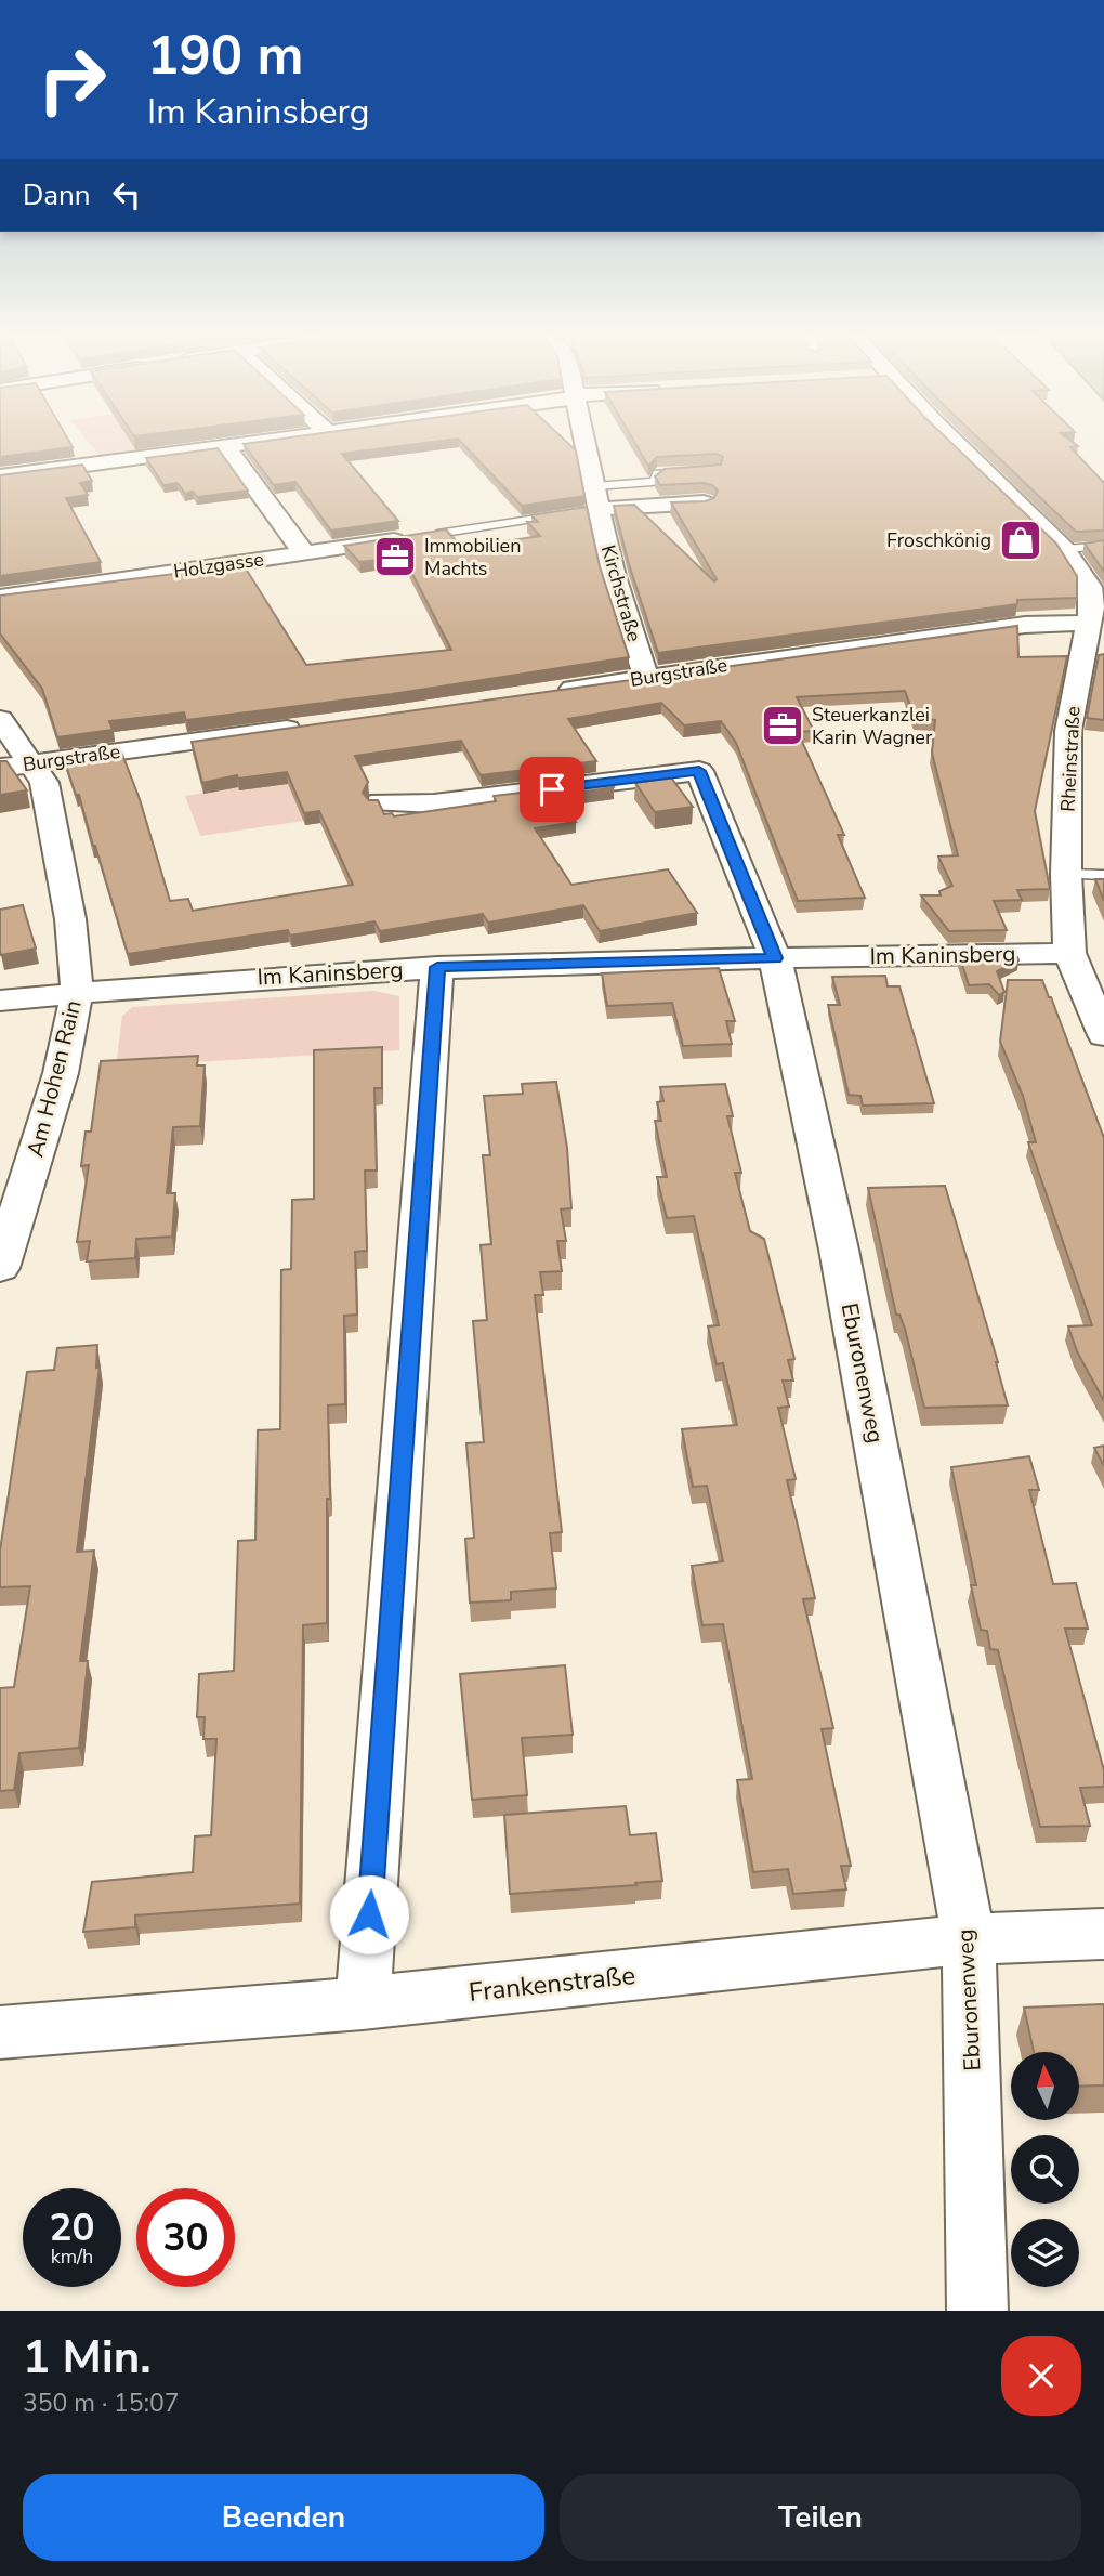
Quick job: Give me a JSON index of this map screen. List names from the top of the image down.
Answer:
{
  "streets": {
    "street": [
      "Holzgasse",
      "Kirchstraße",
      "Burgstraße",
      "Rheinstraße",
      "Im Kaninsberg",
      "Am Hohen Rain",
      "Eburonenweg",
      "Frankenstraße"
    ]
  },
  "crossings": [
    ["Kirchstraße", "Burgstraße"],
    ["Burgstraße", "Rheinstraße"],
    ["Burgstraße", "Am Hohen Rain"],
    ["Rheinstraße", "Im Kaninsberg"],
    ["Im Kaninsberg", "Am Hohen Rain"],
    ["Im Kaninsberg", "Eburonenweg"],
    ["Eburonenweg", "Frankenstraße"]
  ],
  "places": {
    "shop": ["Froschkönig"],
    "office": ["Immobilien Machts", "Steuerkanzlei Karin Wagner"]
  },
  "north": "top",
  "page": {
    "turn": ["190 m", "Im Kaninsberg"],
    "then": "Dann",
    "speed": "20 km/h",
    "limit": "30",
    "heading": ["1 Min.", "350 m · 15:07"],
    "buttons": ["Beenden", "Teilen"]
  }
}
